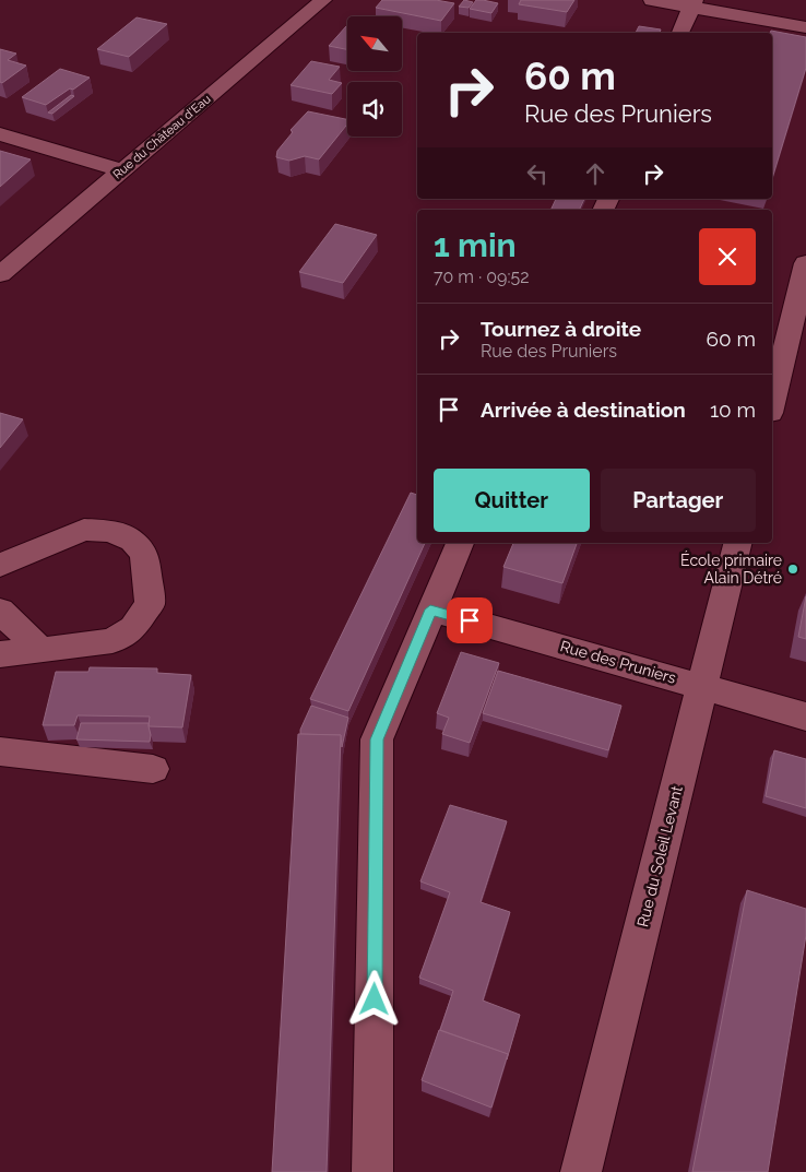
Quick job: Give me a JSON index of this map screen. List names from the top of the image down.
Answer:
{
  "streets": {
    "street": ["Rue du Château d'Eau", "Rue des Pruniers", "Rue du Soleil Levant"]
  },
  "crossings": [
    ["Rue des Pruniers", "Rue du Soleil Levant"]
  ],
  "places": ["École primaire Alain Détré"],
  "north": "top left",
  "page": {
    "turn": ["60 m", "Rue des Pruniers"],
    "heading": ["1 min", "70 m · 09:52"],
    "list": [
      {
        "name": "Tournez à droite",
        "note": "Rue des Pruniers",
        "value": "60 m"
      },
      {
        "name": "Arrivée à destination",
        "value": "10 m"
      }
    ],
    "buttons": ["Quitter", "Partager"]
  }
}
